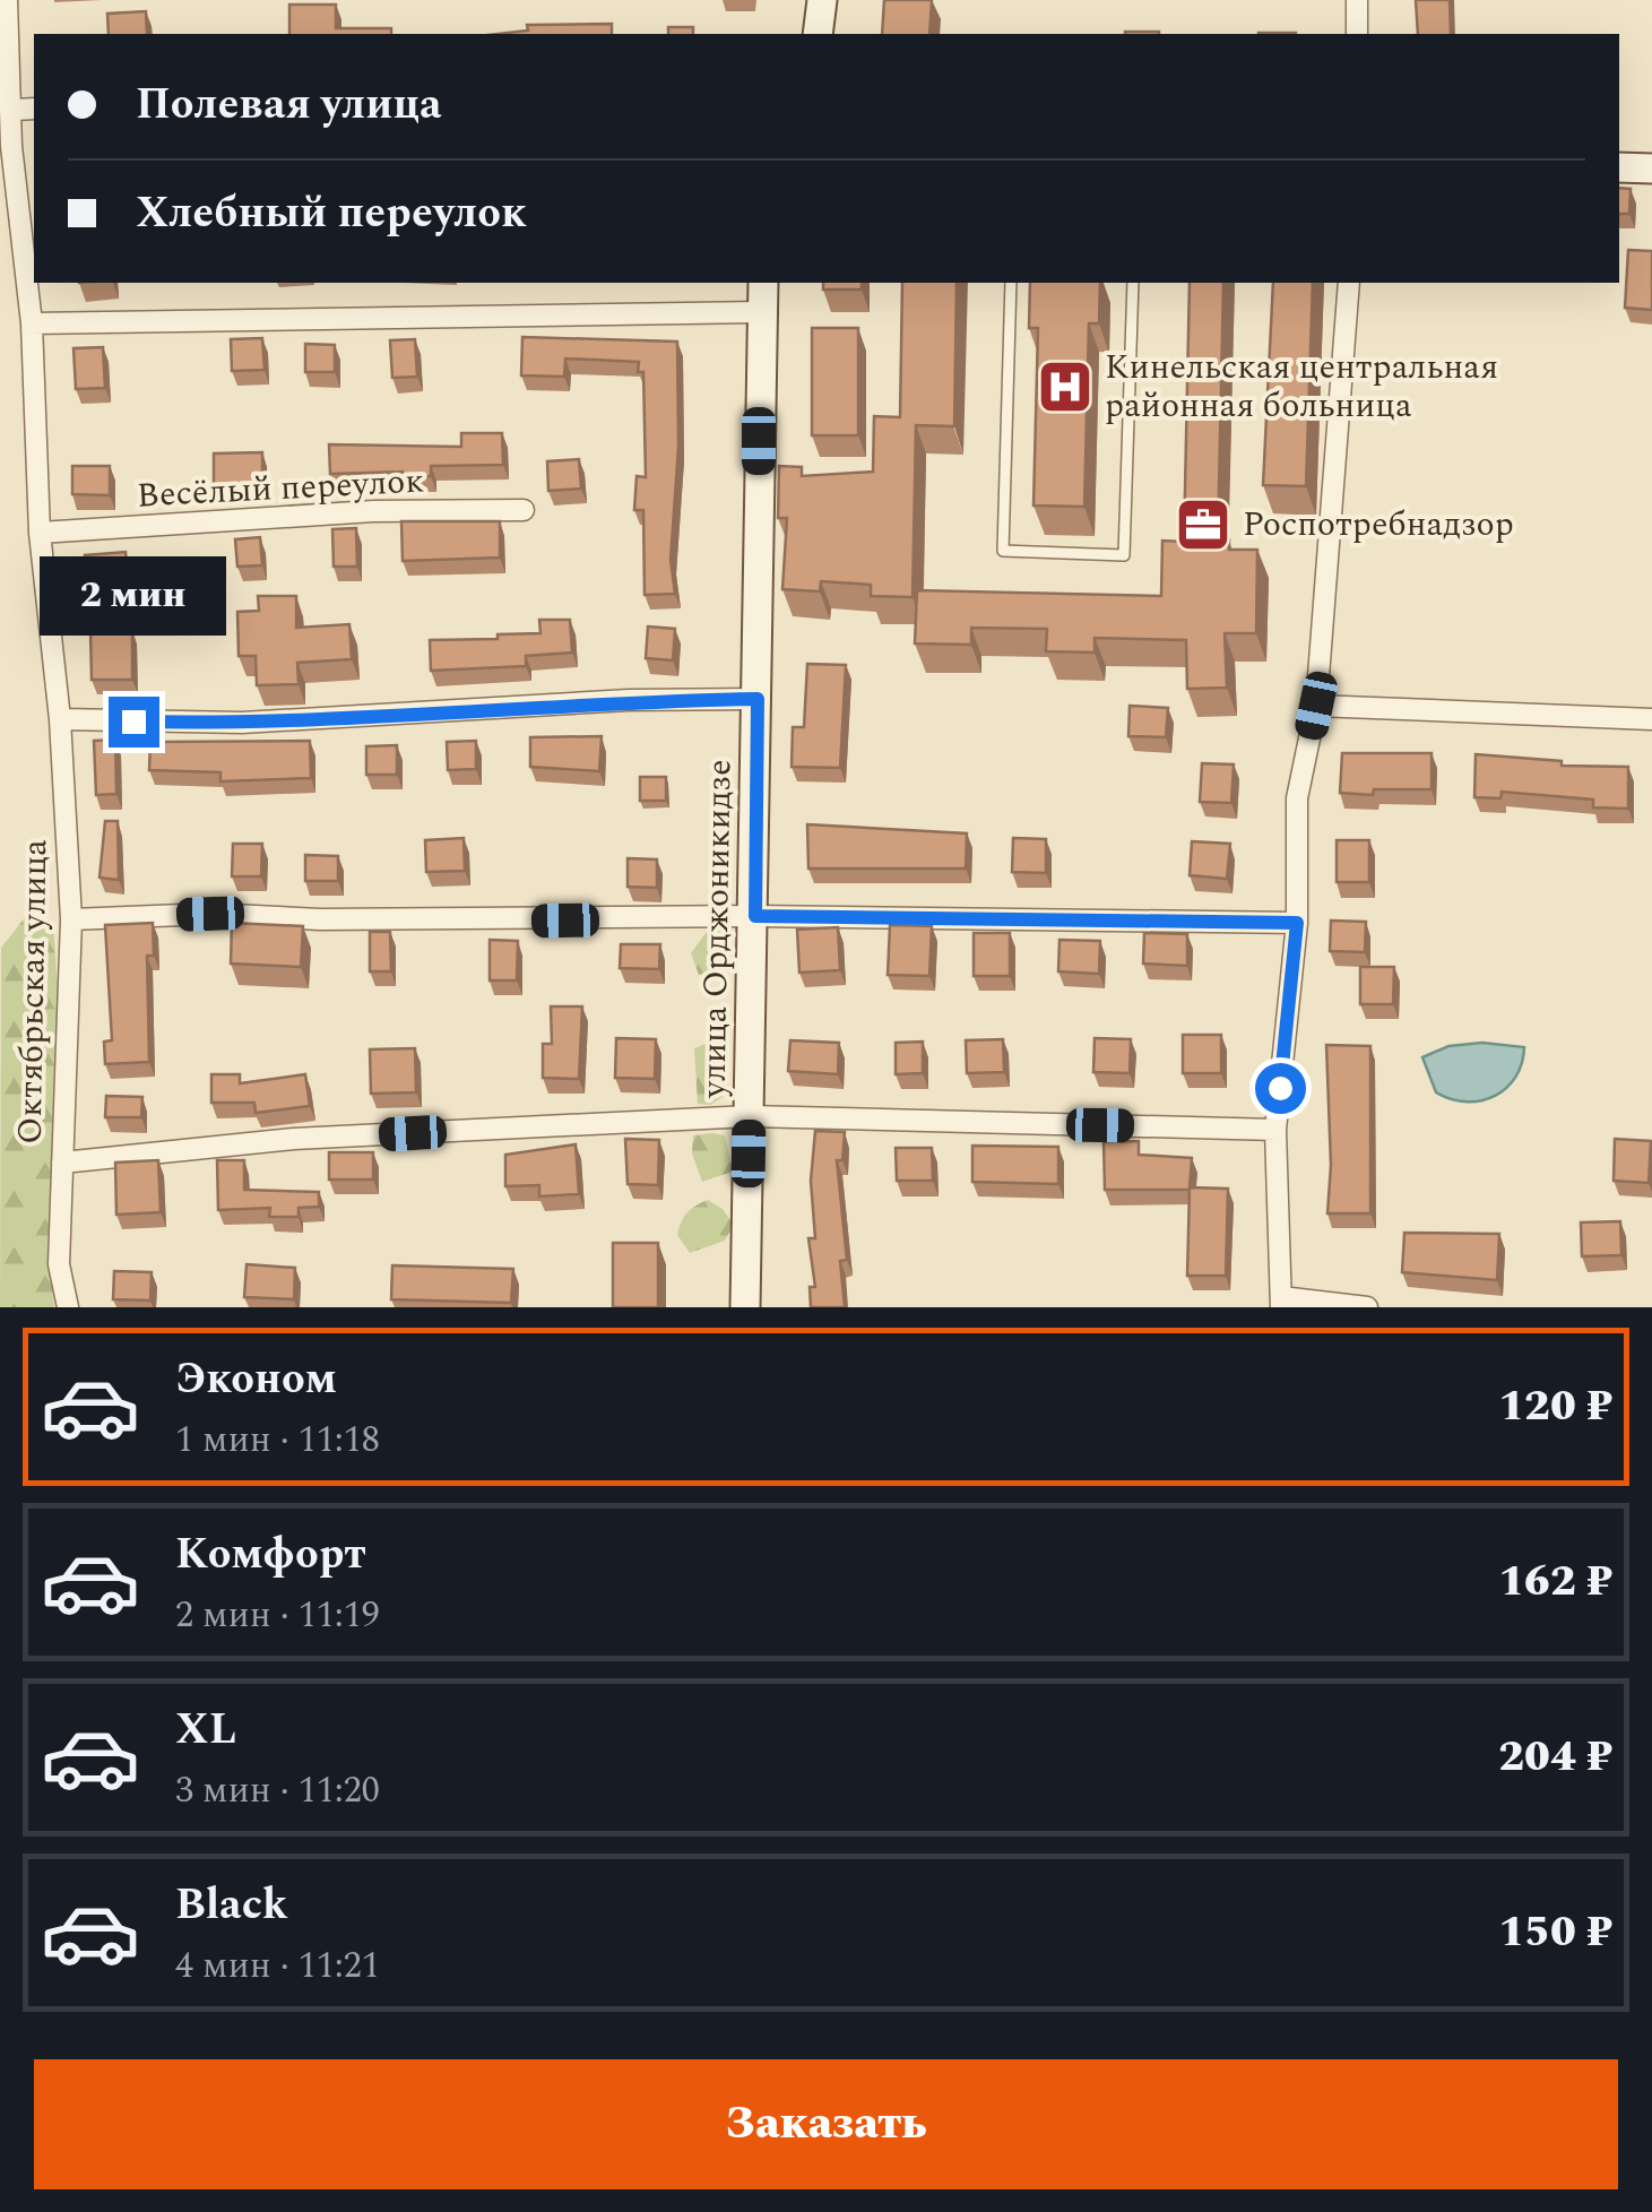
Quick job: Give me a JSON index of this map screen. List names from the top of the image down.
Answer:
{
  "streets": {
    "street": ["Весёлый переулок", "улица Орджоникидзе", "Октябрьская улица"]
  },
  "crossings": [
    ["Весёлый переулок", "Октябрьская улица"]
  ],
  "places": {
    "hospital": ["Кинельская центральная районная больница"],
    "office": ["Роспотребнадзор"]
  },
  "page": {
    "banner": ["Полевая улица", "Хлебный переулок"],
    "bubble": "2 мин",
    "list": [
      {
        "name": "Эконом",
        "note": "1 мин · 11:18",
        "value": "120 ₽"
      },
      {
        "name": "Комфорт",
        "note": "2 мин · 11:19",
        "value": "162 ₽"
      },
      {
        "name": "XL",
        "note": "3 мин · 11:20",
        "value": "204 ₽"
      },
      {
        "name": "Black",
        "note": "4 мин · 11:21",
        "value": "150 ₽"
      }
    ],
    "buttons": "Заказать"
  }
}
